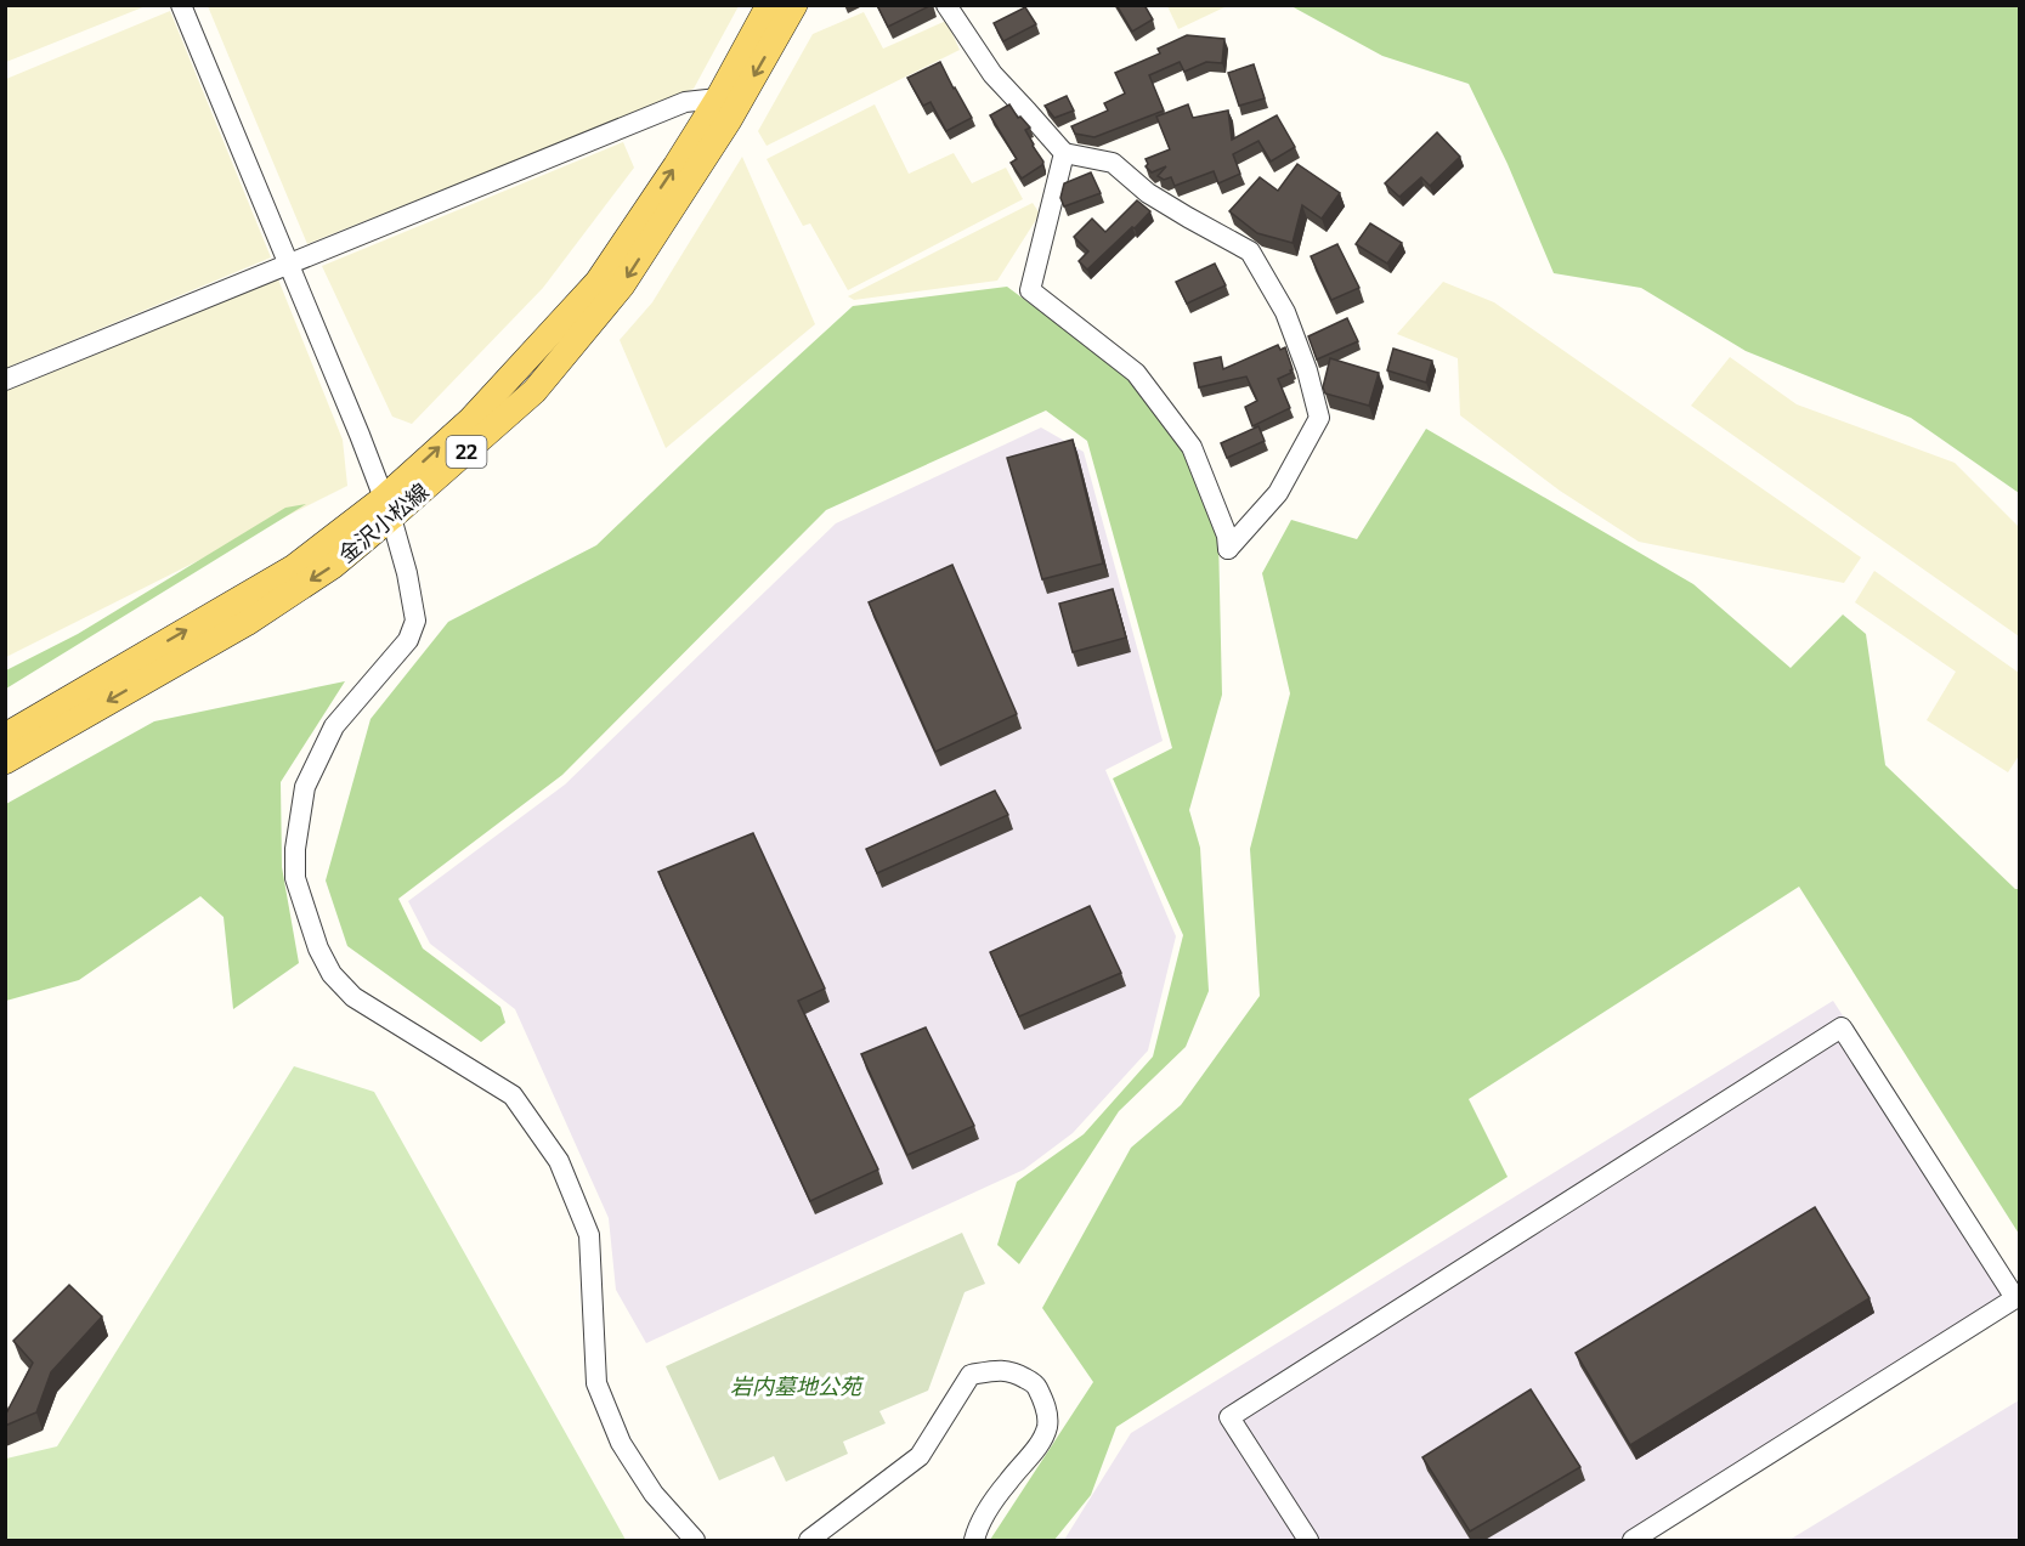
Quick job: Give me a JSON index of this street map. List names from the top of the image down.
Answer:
{
  "streets": {
    "main road": ["22", "金沢小松線"]
  },
  "parks": ["岩内墓地公苑"]
}
